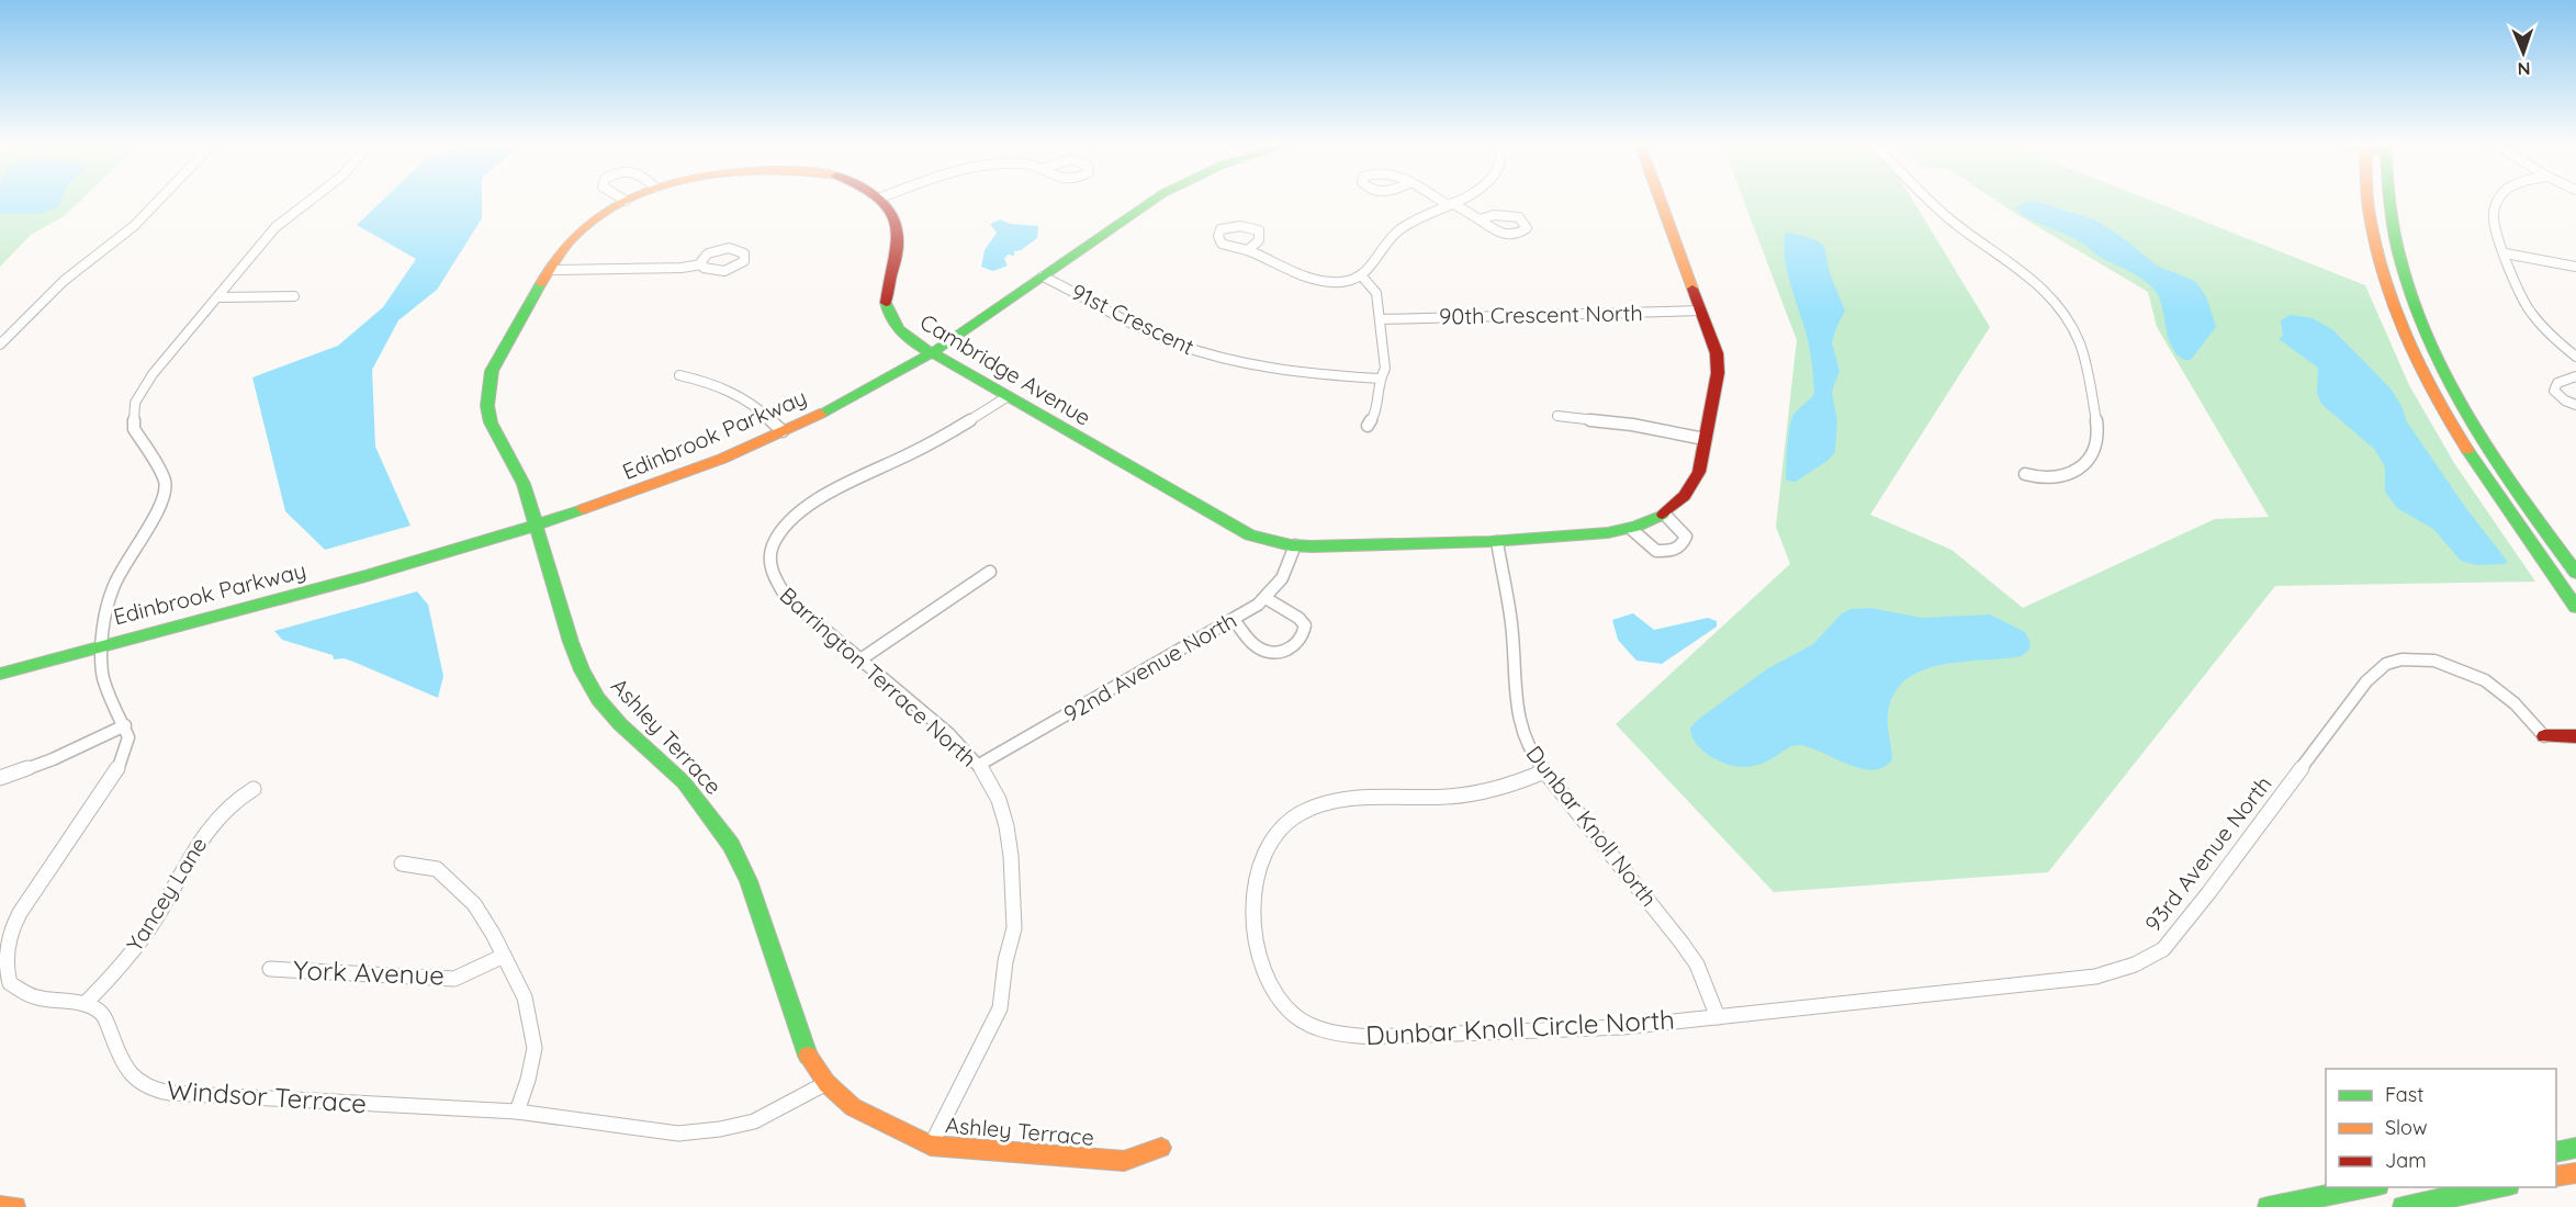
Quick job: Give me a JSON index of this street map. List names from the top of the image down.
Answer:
{
  "streets": {
    "main road": [
      "Cambridge Avenue",
      "Edinbrook Parkway",
      "Ashley Terrace",
      "93rd Avenue North"
    ],
    "street": [
      "90th Crescent North",
      "91st Crescent",
      "92nd Avenue North",
      "Barrington Terrace North",
      "Dunbar Knoll North",
      "Yancey Lane",
      "York Avenue",
      "Dunbar Knoll Circle North",
      "Windsor Terrace"
    ]
  },
  "crossings": [
    ["91st Crescent", "Edinbrook Parkway"],
    ["Cambridge Avenue", "Edinbrook Parkway"],
    ["Cambridge Avenue", "92nd Avenue North"],
    ["Cambridge Avenue", "Barrington Terrace North"],
    ["Cambridge Avenue", "Dunbar Knoll North"],
    ["Edinbrook Parkway", "Ashley Terrace"],
    ["92nd Avenue North", "Barrington Terrace North"],
    ["Barrington Terrace North", "Ashley Terrace"],
    ["Ashley Terrace", "Windsor Terrace"],
    ["Dunbar Knoll North", "93rd Avenue North"],
    ["Dunbar Knoll North", "Dunbar Knoll Circle North"],
    ["93rd Avenue North", "Dunbar Knoll Circle North"],
    ["Yancey Lane", "Windsor Terrace"]
  ],
  "legend": ["Fast", "Slow", "Jam"],
  "north": "bottom"
}
